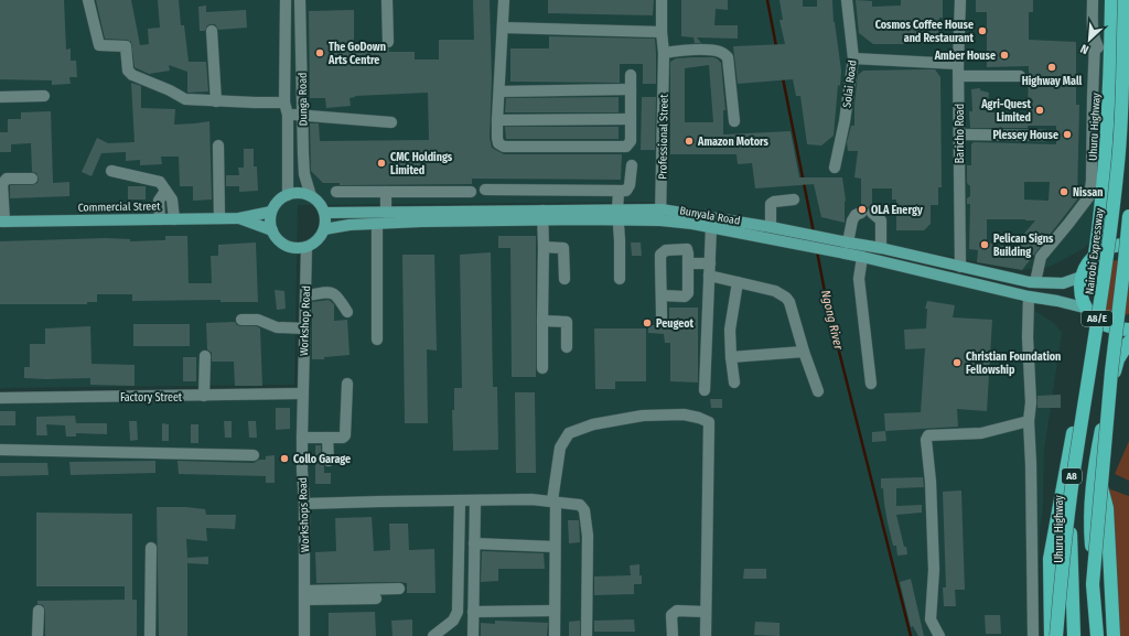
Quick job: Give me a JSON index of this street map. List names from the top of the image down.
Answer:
{
  "streets": {
    "highway": [
      "Uhuru Highway",
      "Nairobi Expressway",
      "A8/E",
      "A8"
    ],
    "main road": ["Commercial Street", "Bunyala Road"],
    "street": [
      "Solai Road",
      "Dunga Road",
      "Baricho Road",
      "Professional Street",
      "Workshop Road",
      "Factory Street",
      "Workshops Road"
    ]
  },
  "crossings": [
    ["Dunga Road", "Commercial Street"],
    ["Dunga Road", "Bunyala Road"],
    ["Dunga Road", "Workshop Road"],
    ["Uhuru Highway", "Bunyala Road"],
    ["Uhuru Highway", "A8"],
    ["Baricho Road", "Bunyala Road"],
    ["Professional Street", "Bunyala Road"],
    ["Commercial Street", "Bunyala Road"],
    ["Commercial Street", "Workshop Road"],
    ["Bunyala Road", "Workshop Road"],
    ["Bunyala Road", "A8"],
    ["A8/E", "A8"],
    ["Workshop Road", "Factory Street"],
    ["Workshop Road", "Workshops Road"],
    ["Factory Street", "Workshops Road"]
  ],
  "water": ["Ngong River"],
  "places": [
    "Cosmos Coffee House and Restaurant",
    "The GoDown Arts Centre",
    "Amber House",
    "Highway Mall",
    "Agri-Quest Limited",
    "Plessey House",
    "Amazon Motors",
    "CMC Holdings Limited",
    "Nissan",
    "OLA Energy",
    "Pelican Signs Building",
    "Peugeot",
    "Christian Foundation Fellowship",
    "Collo Garage"
  ],
  "north": "bottom left"
}
